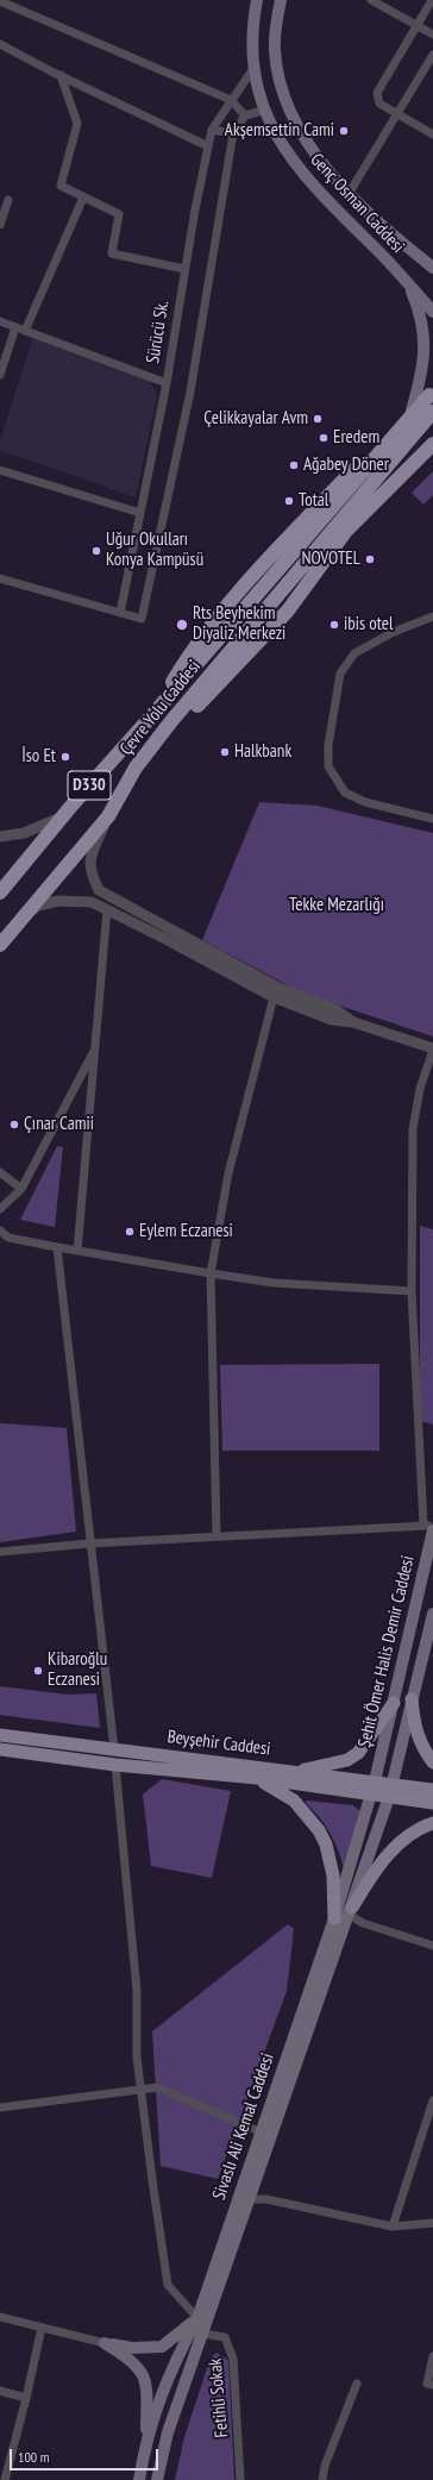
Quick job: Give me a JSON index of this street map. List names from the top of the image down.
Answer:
{
  "streets": {
    "highway": ["Çevre Yolu Caddesi", "D330"],
    "main road": [
      "Genç Osman Caddesi",
      "Şehit Ömer Halis Demir Caddesi",
      "Beyşehir Caddesi",
      "Sivaslı Ali Kemal Caddesi"
    ],
    "street": ["Sürücü Sk.", "Fetihli Sokak"]
  },
  "crossings": [
    ["Genç Osman Caddesi", "Sürücü Sk."],
    ["Şehit Ömer Halis Demir Caddesi", "Beyşehir Caddesi"],
    ["Şehit Ömer Halis Demir Caddesi", "Sivaslı Ali Kemal Caddesi"],
    ["Beyşehir Caddesi", "Sivaslı Ali Kemal Caddesi"],
    ["Sivaslı Ali Kemal Caddesi", "Fetihli Sokak"]
  ],
  "parks": ["Tekke Mezarlığı"],
  "places": [
    "Akşemsettin Cami",
    "Çelikkayalar Avm",
    "Eredem",
    "Ağabey Döner",
    "Total",
    "Uğur Okulları Konya Kampüsü",
    "NOVOTEL",
    "Rts Beyhekim Diyaliz Merkezi",
    "ibis otel",
    "Halkbank",
    "İso Et",
    "Çınar Camii",
    "Eylem Eczanesi",
    "Kibaroğlu Eczanesi"
  ],
  "scale_bar": "100 m"
}
